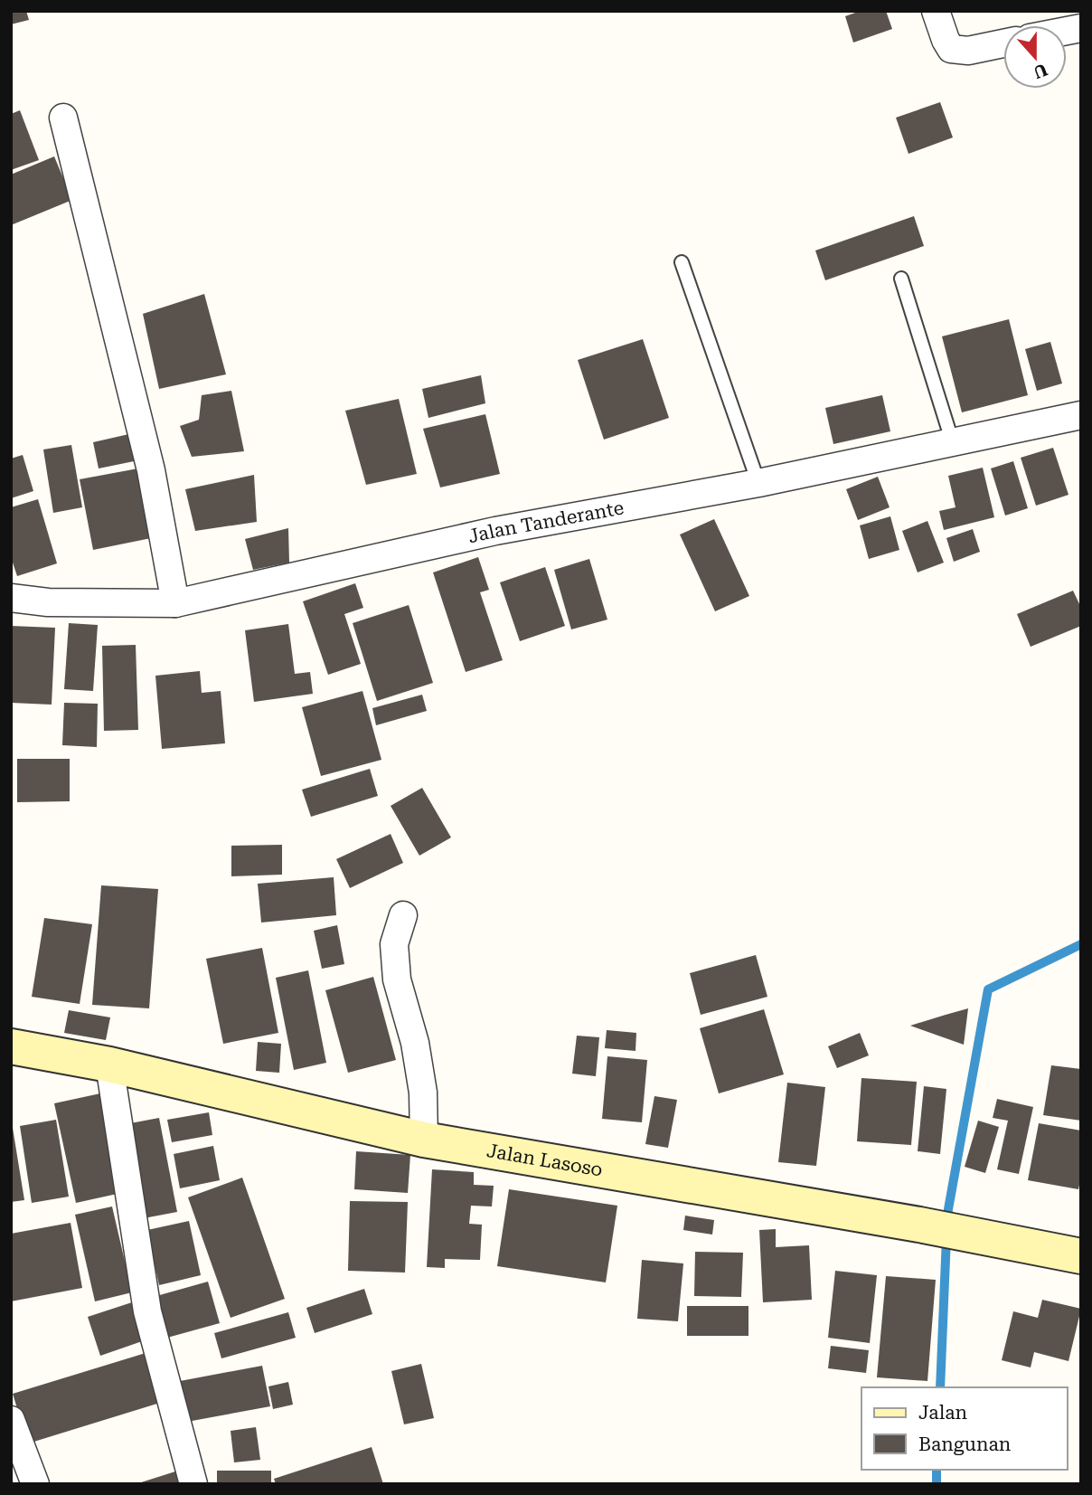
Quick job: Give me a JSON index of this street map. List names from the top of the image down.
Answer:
{
  "streets": {
    "street": ["Jalan Tanderante", "Jalan Lasoso"]
  },
  "legend": ["Jalan", "Bangunan"],
  "north": "bottom"
}
